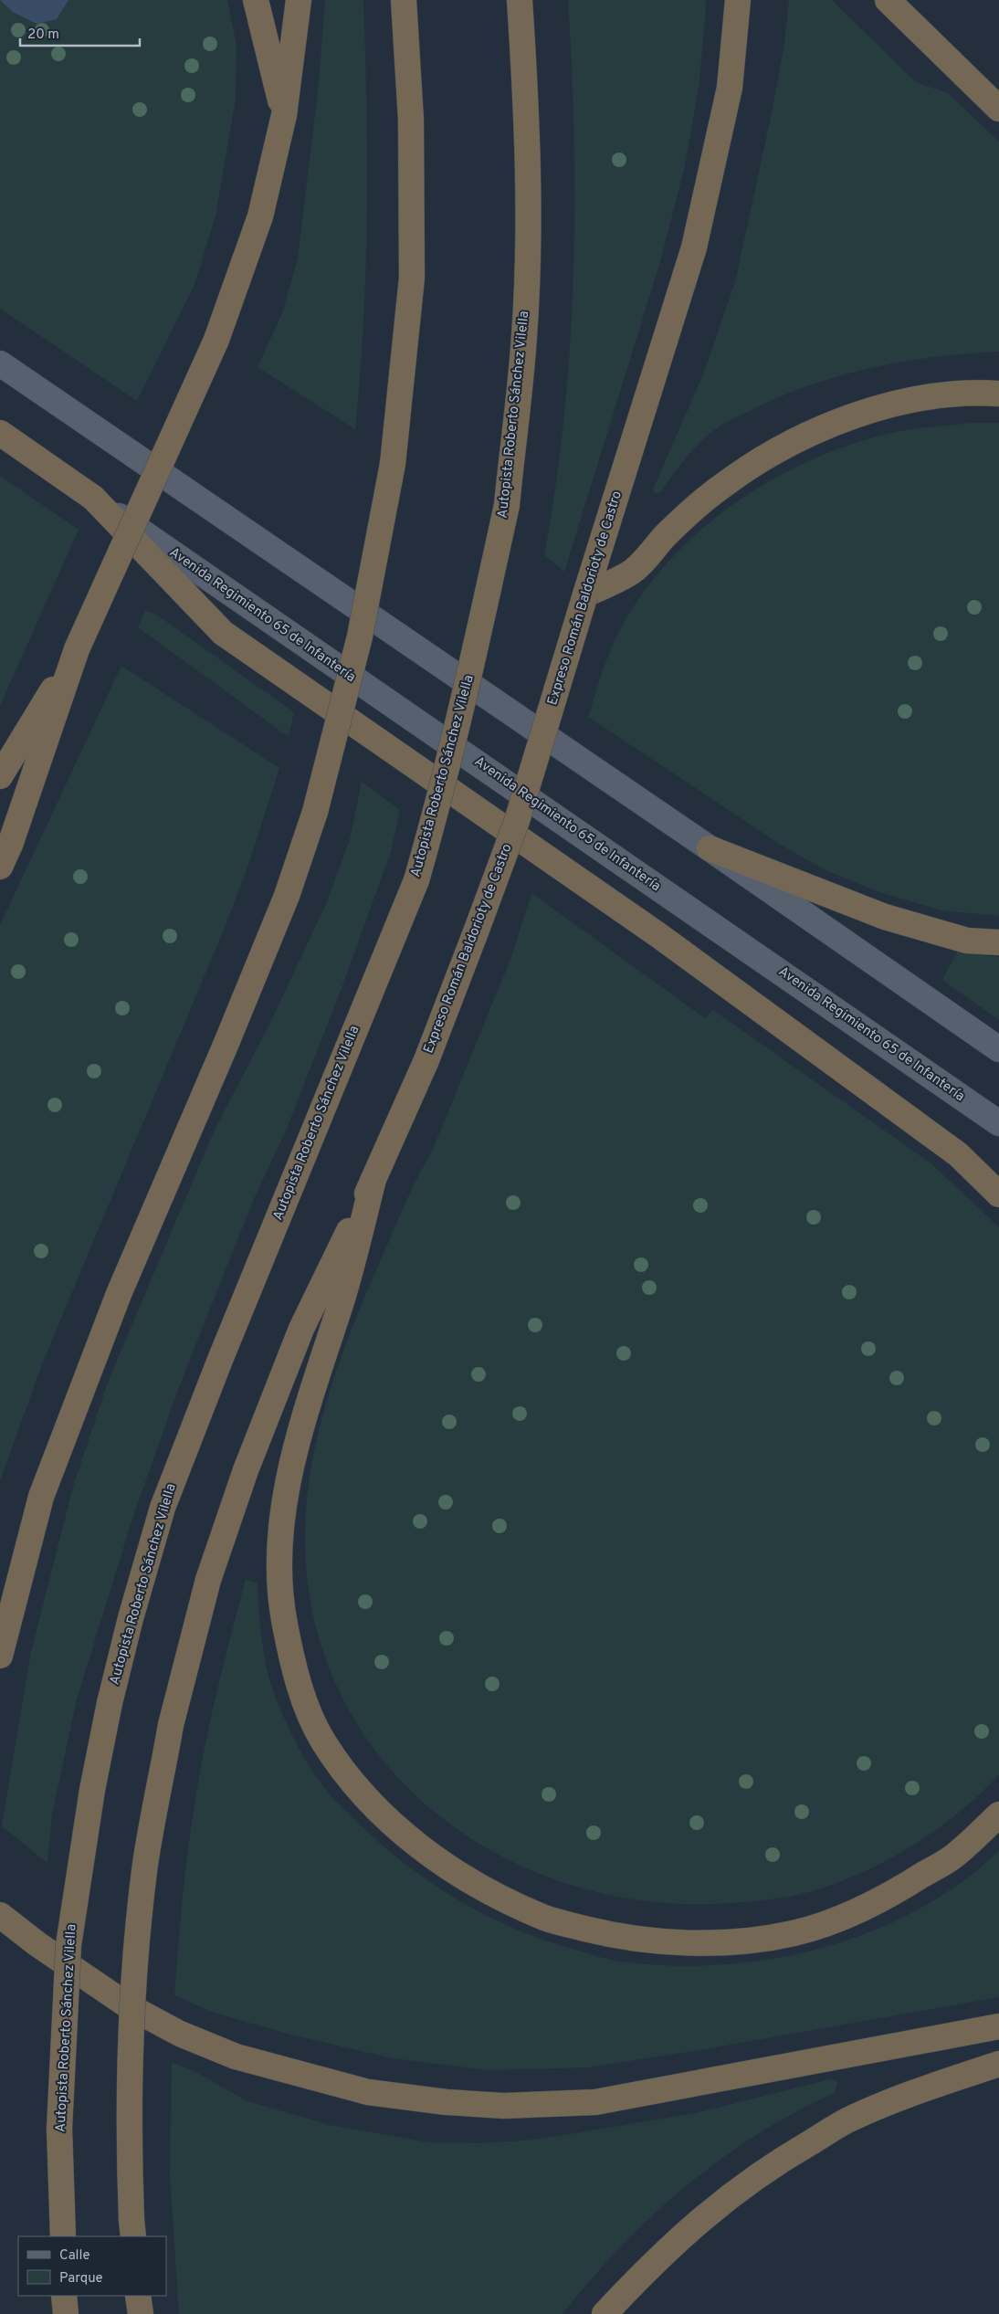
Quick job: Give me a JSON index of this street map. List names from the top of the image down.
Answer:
{
  "streets": {
    "highway": ["Autopista Roberto Sánchez Vilella", "Expreso Román Baldorioty de Castro", "Avenida Regimiento 65 de Infantería"]
  },
  "legend": ["Calle", "Parque"],
  "scale_bar": "20 m"
}
